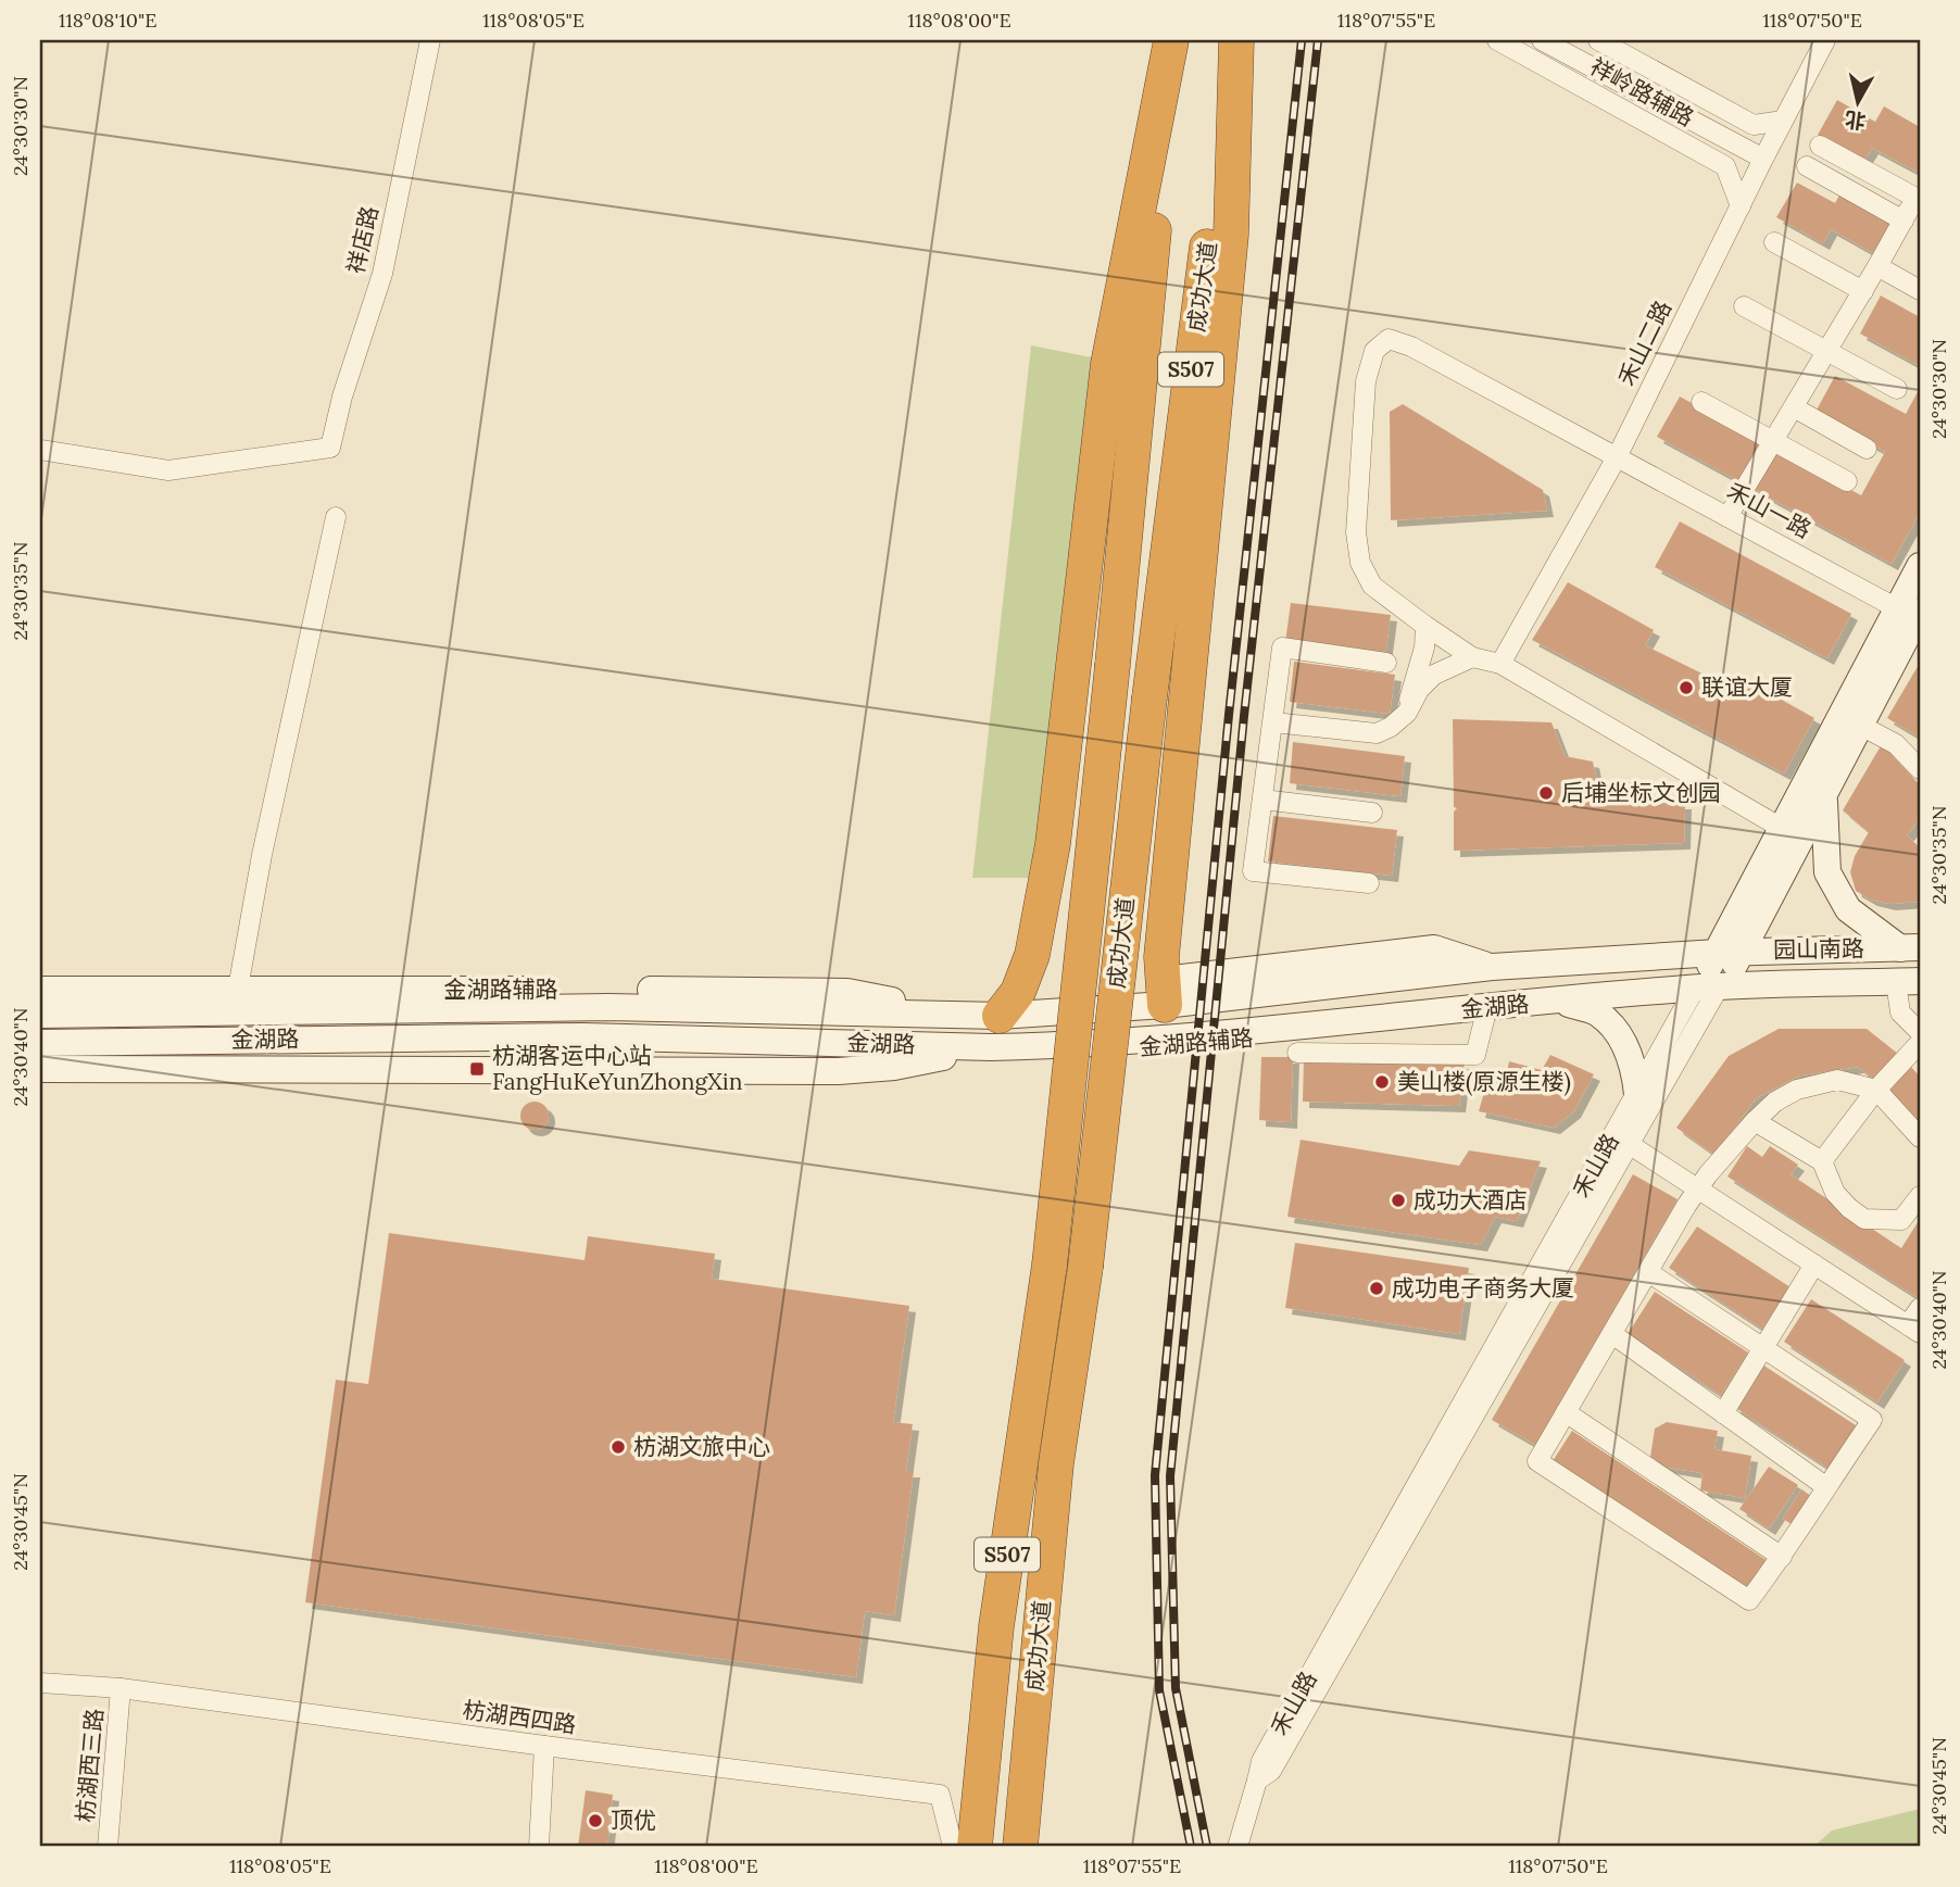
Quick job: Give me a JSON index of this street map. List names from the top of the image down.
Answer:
{
  "streets": {
    "highway": ["成功大道", "S507"],
    "main road": [
      "园山南路",
      "金湖路辅路",
      "金湖路",
      "禾山路"
    ],
    "street": [
      "祥岭路辅路",
      "祥店路",
      "禾山二路",
      "禾山一路",
      "枋湖西四路",
      "枋湖西三路"
    ]
  },
  "crossings": [
    ["祥岭路辅路", "禾山二路"],
    ["禾山二路", "禾山一路"],
    ["禾山一路", "禾山路"],
    ["园山南路", "金湖路"],
    ["园山南路", "禾山路"],
    ["金湖路辅路", "金湖路"],
    ["金湖路", "禾山路"],
    ["枋湖西四路", "枋湖西三路"]
  ],
  "places": {
    "other": [
      "联谊大厦",
      "后埔坐标文创园",
      "美山楼(原源生楼)",
      "成功大酒店",
      "成功电子商务大厦",
      "枋湖文旅中心",
      "顶优"
    ],
    "transit": ["枋湖客运中心站 FangHuKeYunZhongXin"]
  },
  "north": "bottom",
  "coordinates": [
    "118°08'10\"E",
    "118°08'05\"E",
    "118°08'00\"E",
    "118°07'55\"E",
    "118°07'50\"E",
    "24°30'30\"N",
    "24°30'35\"N",
    "24°30'40\"N",
    "24°30'45\"N"
  ]
}
